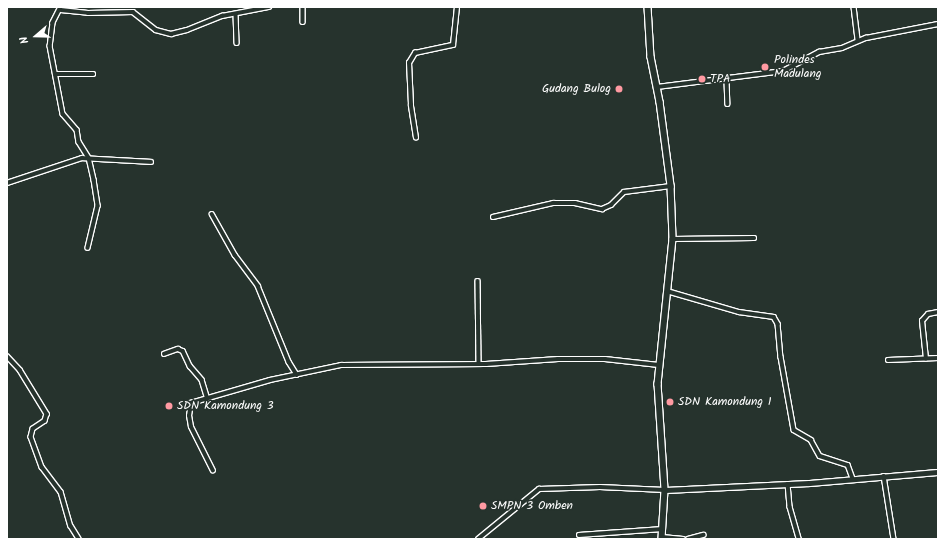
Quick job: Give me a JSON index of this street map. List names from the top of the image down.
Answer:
{
  "places": [
    "Polindes Madulang",
    "TPA",
    "Gudang Bulog",
    "SDN Kamondung 1",
    "SDN Kamondung 3",
    "SMPN 3 Omben"
  ],
  "north": "left"
}
